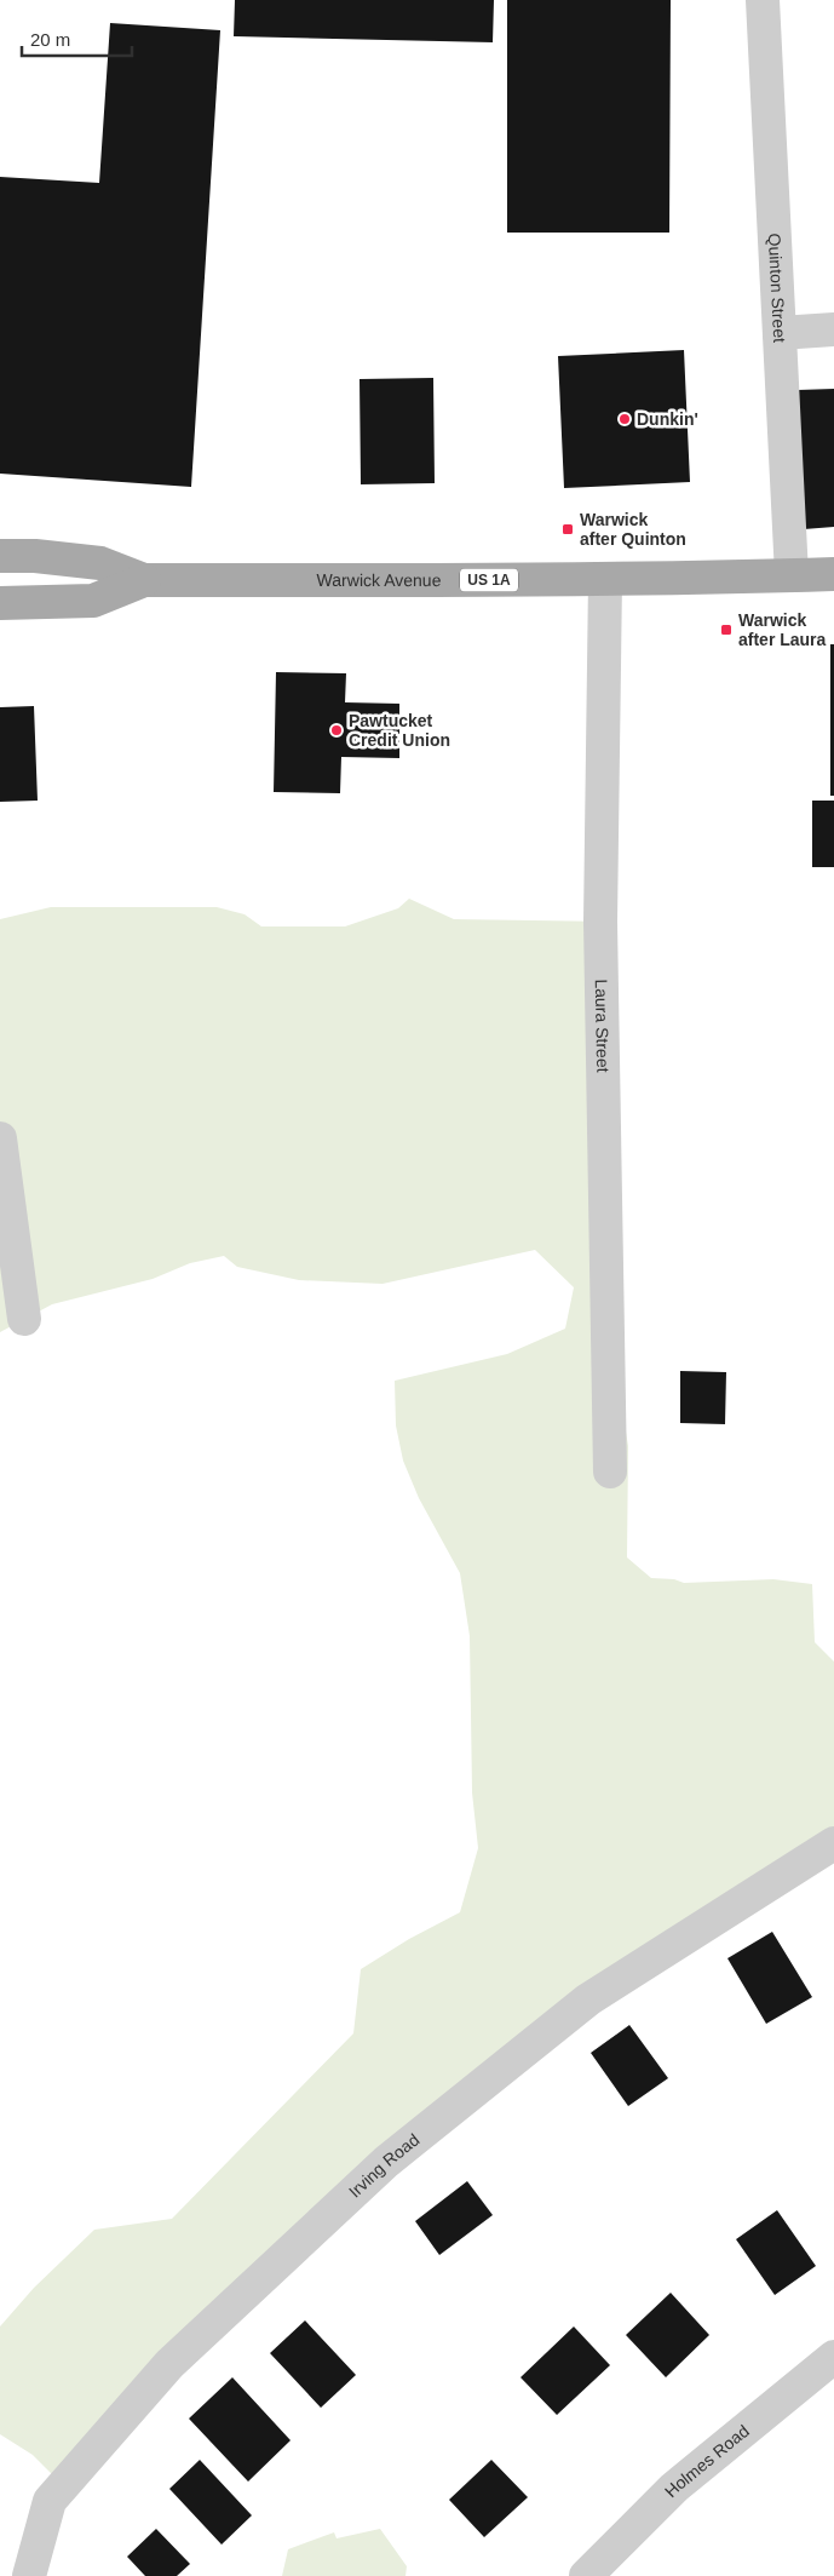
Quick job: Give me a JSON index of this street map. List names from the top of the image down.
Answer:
{
  "streets": {
    "main road": ["Warwick Avenue", "US 1A"],
    "street": [
      "Quinton Street",
      "Laura Street",
      "Irving Road",
      "Holmes Road"
    ]
  },
  "crossings": [
    ["Quinton Street", "Warwick Avenue"],
    ["Warwick Avenue", "Laura Street"]
  ],
  "places": {
    "other": ["Dunkin'", "Pawtucket Credit Union"],
    "transit": ["Warwick after Quinton", "Warwick after Laura"]
  },
  "scale_bar": "20 m"
}
